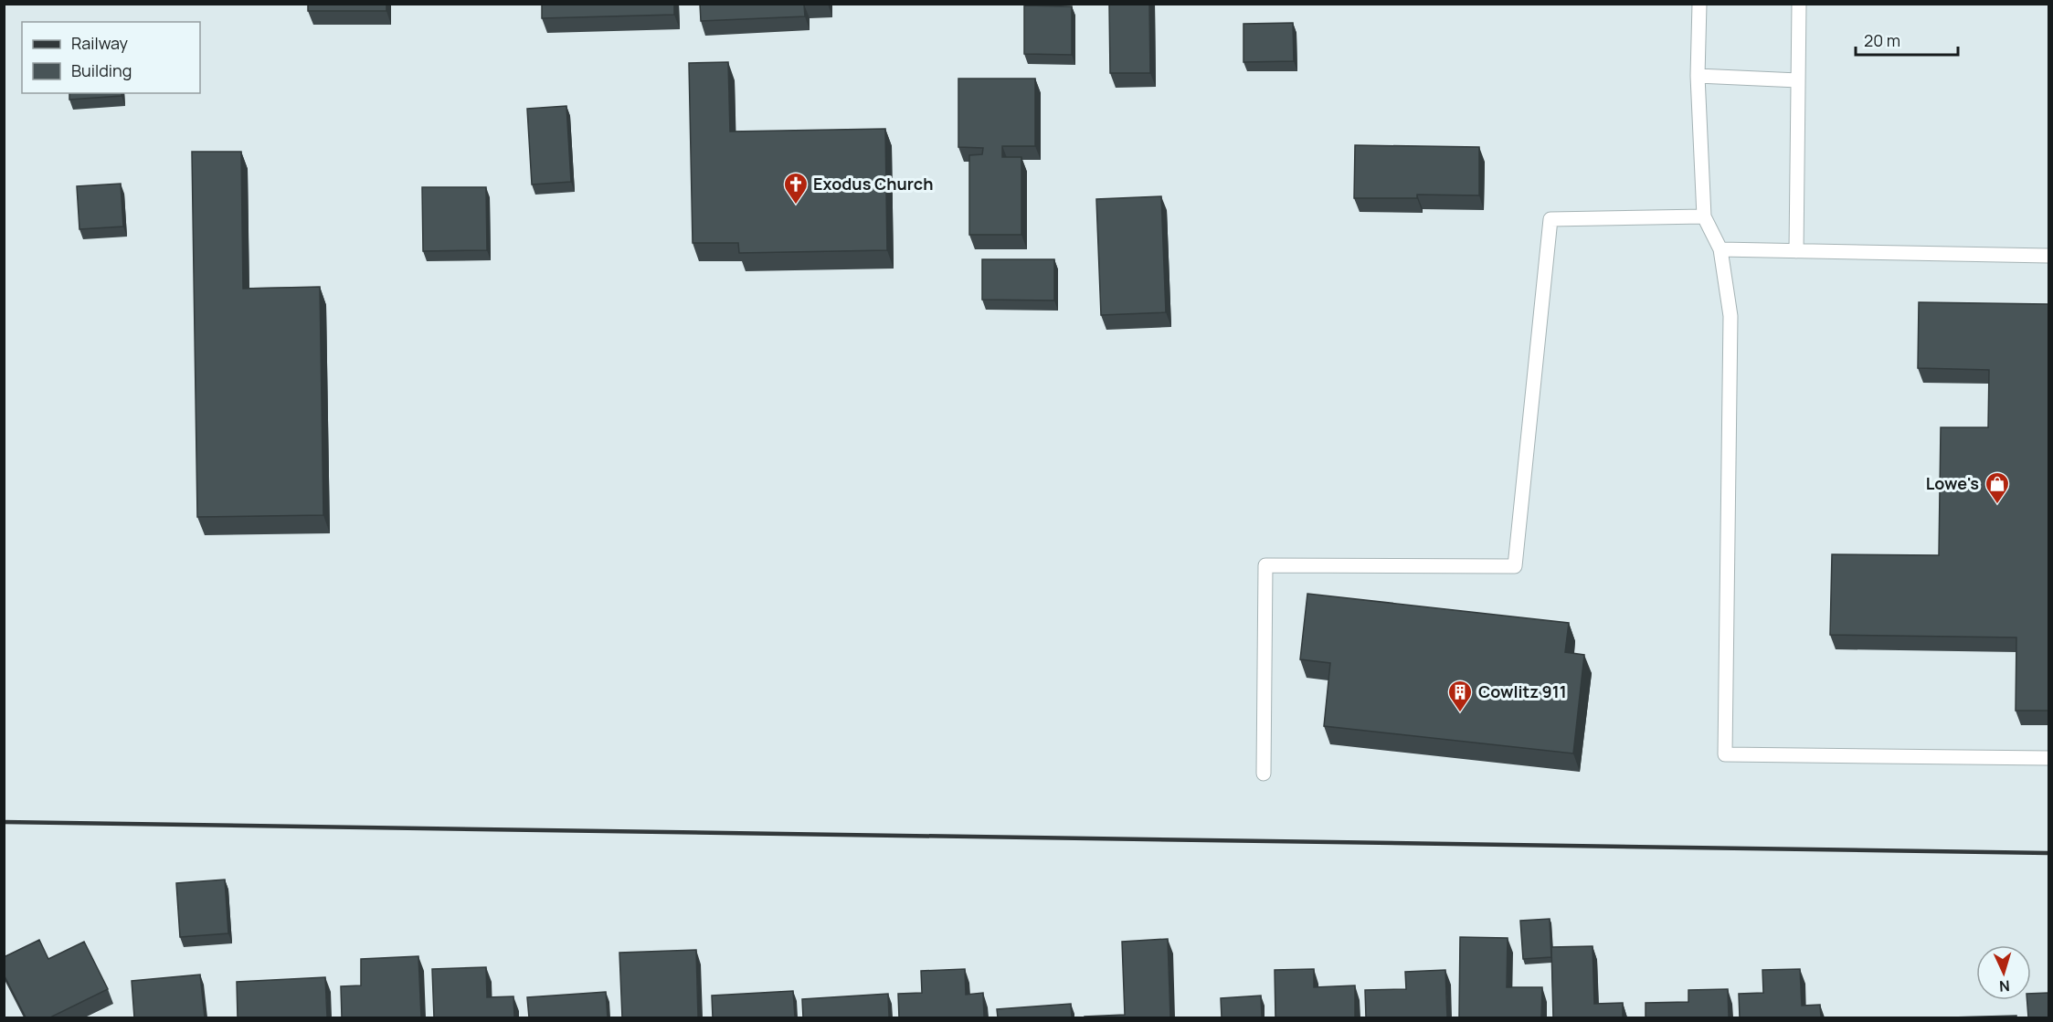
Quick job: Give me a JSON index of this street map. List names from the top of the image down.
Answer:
{
  "places": {
    "church": ["Exodus Church"],
    "shop": ["Lowe's"],
    "building": ["Cowlitz 911"]
  },
  "legend": ["Railway", "Building"],
  "scale_bar": "20 m",
  "north": "bottom"
}
